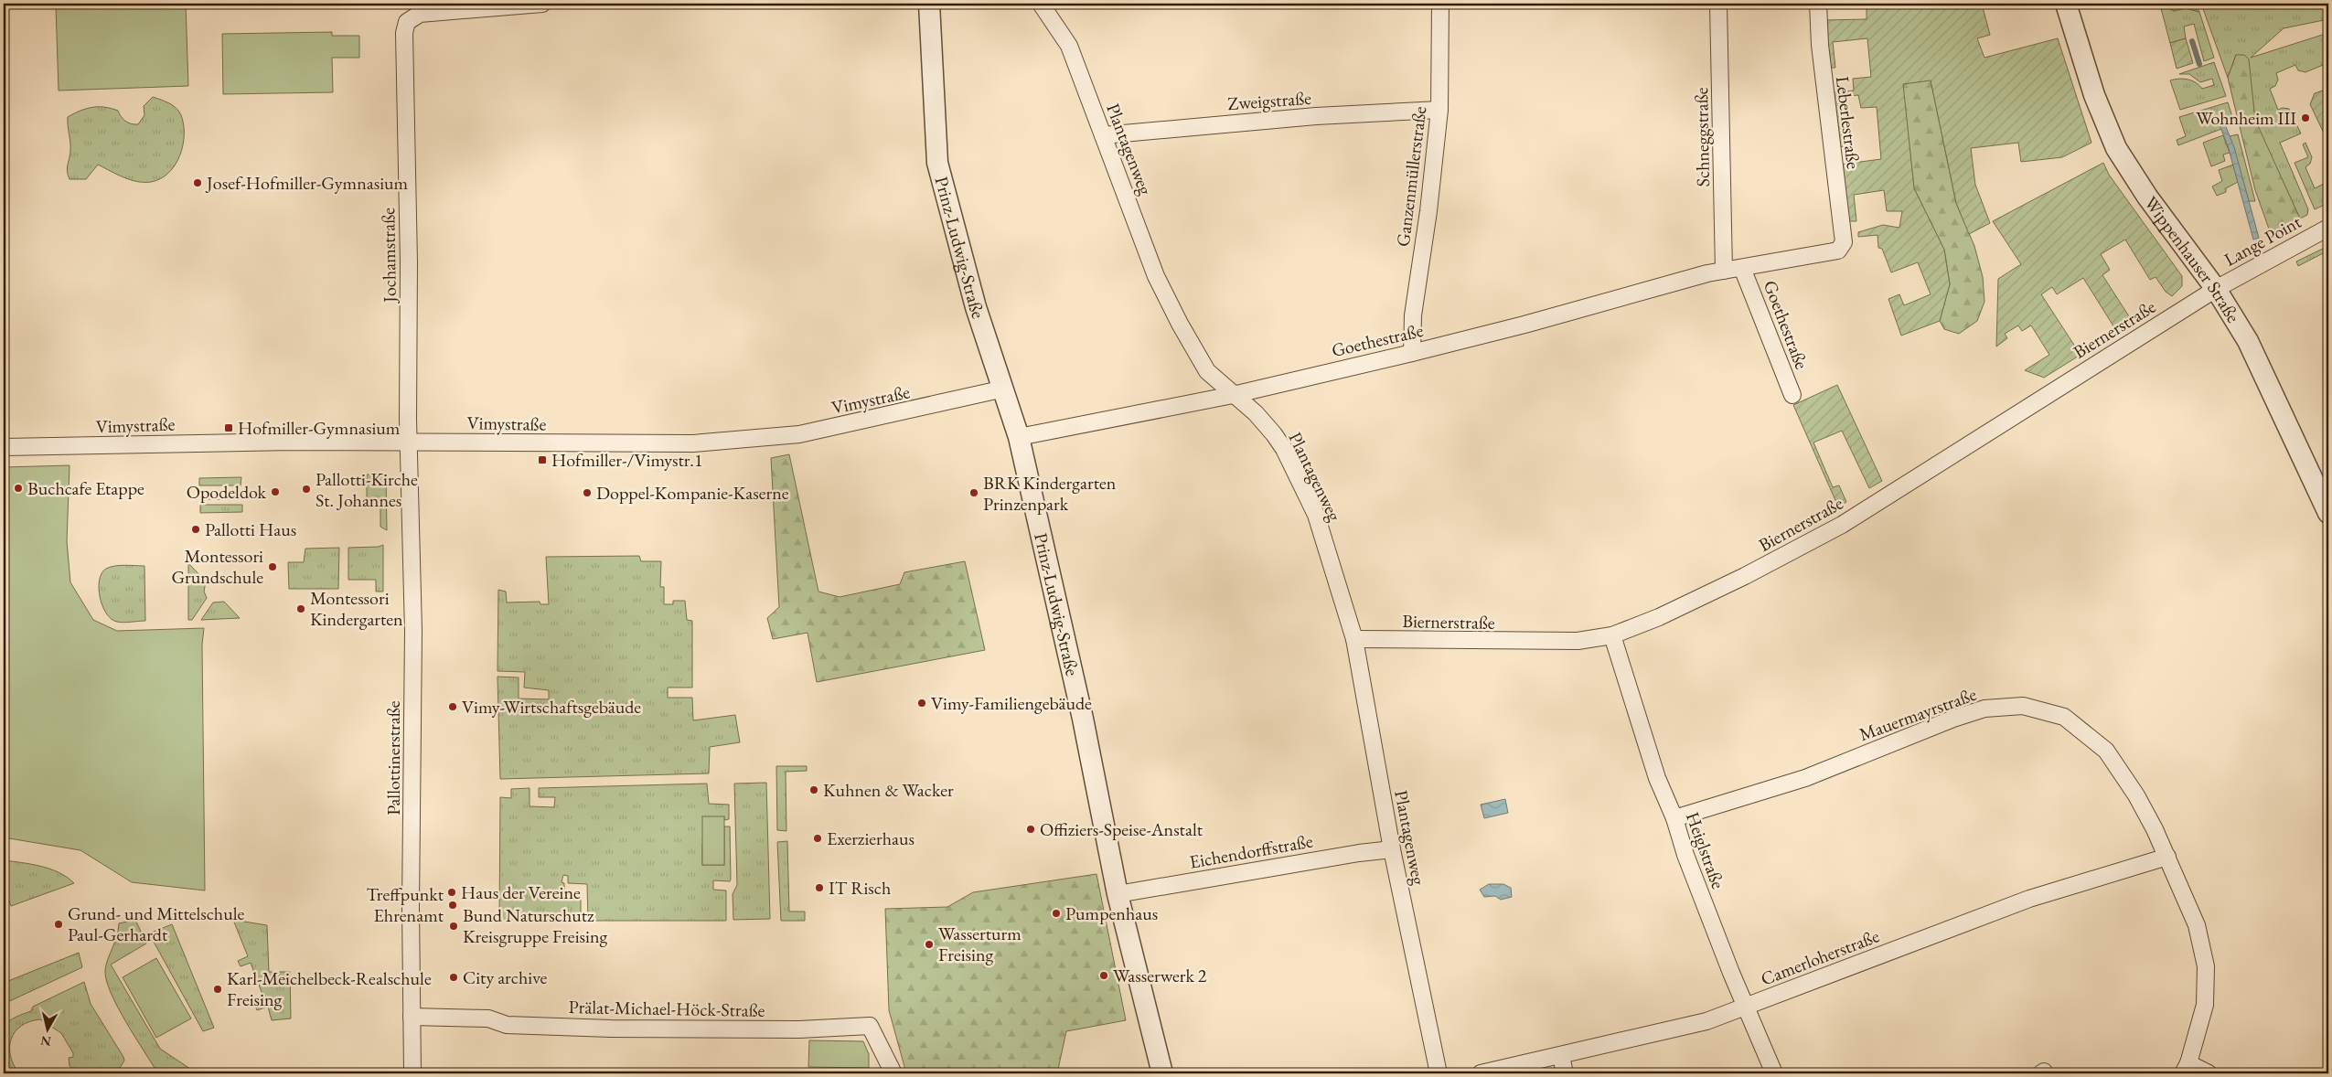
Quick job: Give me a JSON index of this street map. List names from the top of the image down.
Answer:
{
  "streets": {
    "street": [
      "Zweigstraße",
      "Leberlestraße",
      "Schneggstraße",
      "Plantagenweg",
      "Ganzenmüllerstraße",
      "Lange Point",
      "Prinz-Ludwig-Straße",
      "Jochamstraße",
      "Wippenhauser Straße",
      "Goethestraße",
      "Biernerstraße",
      "Vimystraße",
      "Mauermayrstraße",
      "Pallottinerstraße",
      "Heiglstraße",
      "Eichendorffstraße",
      "Camerloherstraße",
      "Prälat-Michael-Höck-Straße"
    ]
  },
  "crossings": [
    ["Zweigstraße", "Plantagenweg"],
    ["Zweigstraße", "Ganzenmüllerstraße"],
    ["Leberlestraße", "Goethestraße"],
    ["Schneggstraße", "Goethestraße"],
    ["Plantagenweg", "Goethestraße"],
    ["Plantagenweg", "Biernerstraße"],
    ["Plantagenweg", "Eichendorffstraße"],
    ["Ganzenmüllerstraße", "Goethestraße"],
    ["Lange Point", "Wippenhauser Straße"],
    ["Lange Point", "Biernerstraße"],
    ["Prinz-Ludwig-Straße", "Goethestraße"],
    ["Prinz-Ludwig-Straße", "Vimystraße"],
    ["Prinz-Ludwig-Straße", "Eichendorffstraße"],
    ["Jochamstraße", "Vimystraße"],
    ["Jochamstraße", "Pallottinerstraße"],
    ["Wippenhauser Straße", "Biernerstraße"],
    ["Biernerstraße", "Heiglstraße"],
    ["Vimystraße", "Pallottinerstraße"],
    ["Mauermayrstraße", "Heiglstraße"],
    ["Mauermayrstraße", "Camerloherstraße"],
    ["Pallottinerstraße", "Prälat-Michael-Höck-Straße"],
    ["Heiglstraße", "Camerloherstraße"]
  ],
  "places": {
    "other": [
      "Wohnheim III",
      "Josef-Hofmiller-Gymnasium",
      "Buchcafe Etappe",
      "Pallotti-Kirche St. Johannes",
      "Opodeldok",
      "Doppel-Kompanie-Kaserne",
      "BRK Kindergarten Prinzenpark",
      "Pallotti Haus",
      "Montessori Grundschule",
      "Montessori Kindergarten",
      "Vimy-Familiengebäude",
      "Vimy-Wirtschaftsgebäude",
      "Kuhnen & Wacker",
      "Offiziers-Speise-Anstalt",
      "Exerzierhaus",
      "IT Risch",
      "Haus der Vereine",
      "Treffpunkt Ehrenamt",
      "Pumpenhaus",
      "Grund- und Mittelschule Paul-Gerhardt",
      "Bund Naturschutz Kreisgruppe Freising",
      "Wasserturm Freising",
      "Wasserwerk 2",
      "City archive",
      "Karl-Meichelbeck-Realschule Freising"
    ],
    "transit": ["Hofmiller-Gymnasium", "Hofmiller-/Vimystr.1"]
  },
  "north": "bottom"
}
